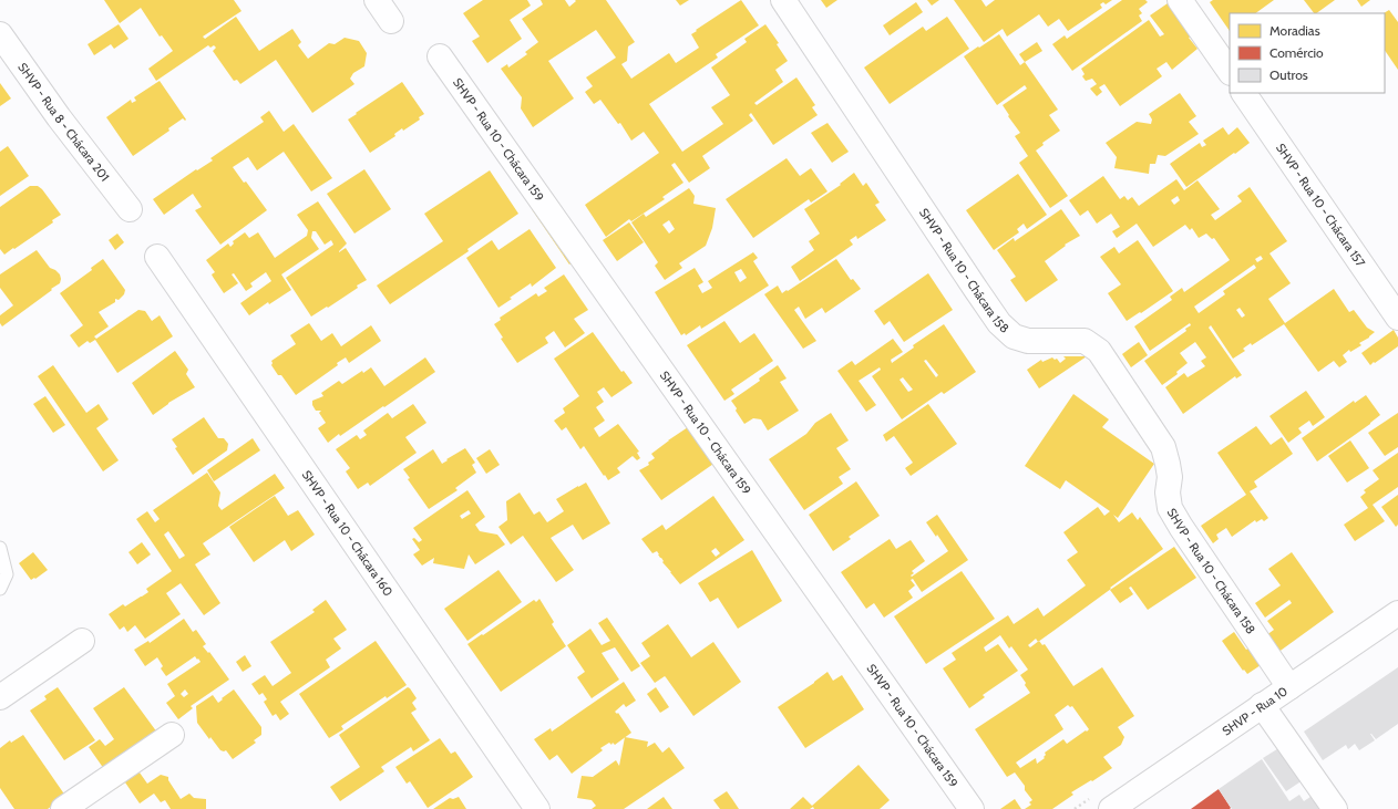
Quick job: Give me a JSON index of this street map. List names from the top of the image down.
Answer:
{
  "streets": {
    "street": [
      "SHVP - Rua 8 - Chácara 201",
      "SHVP - Rua 10 - Chácara 159",
      "SHVP - Rua 10 - Chácara 157",
      "SHVP - Rua 10 - Chácara 158",
      "SHVP - Rua 10 - Chácara 160",
      "SHVP - Rua 10"
    ]
  },
  "crossings": [
    ["SHVP - Rua 10 - Chácara 158", "SHVP - Rua 10"]
  ],
  "legend": ["Moradias", "Comércio", "Outros"]
}
